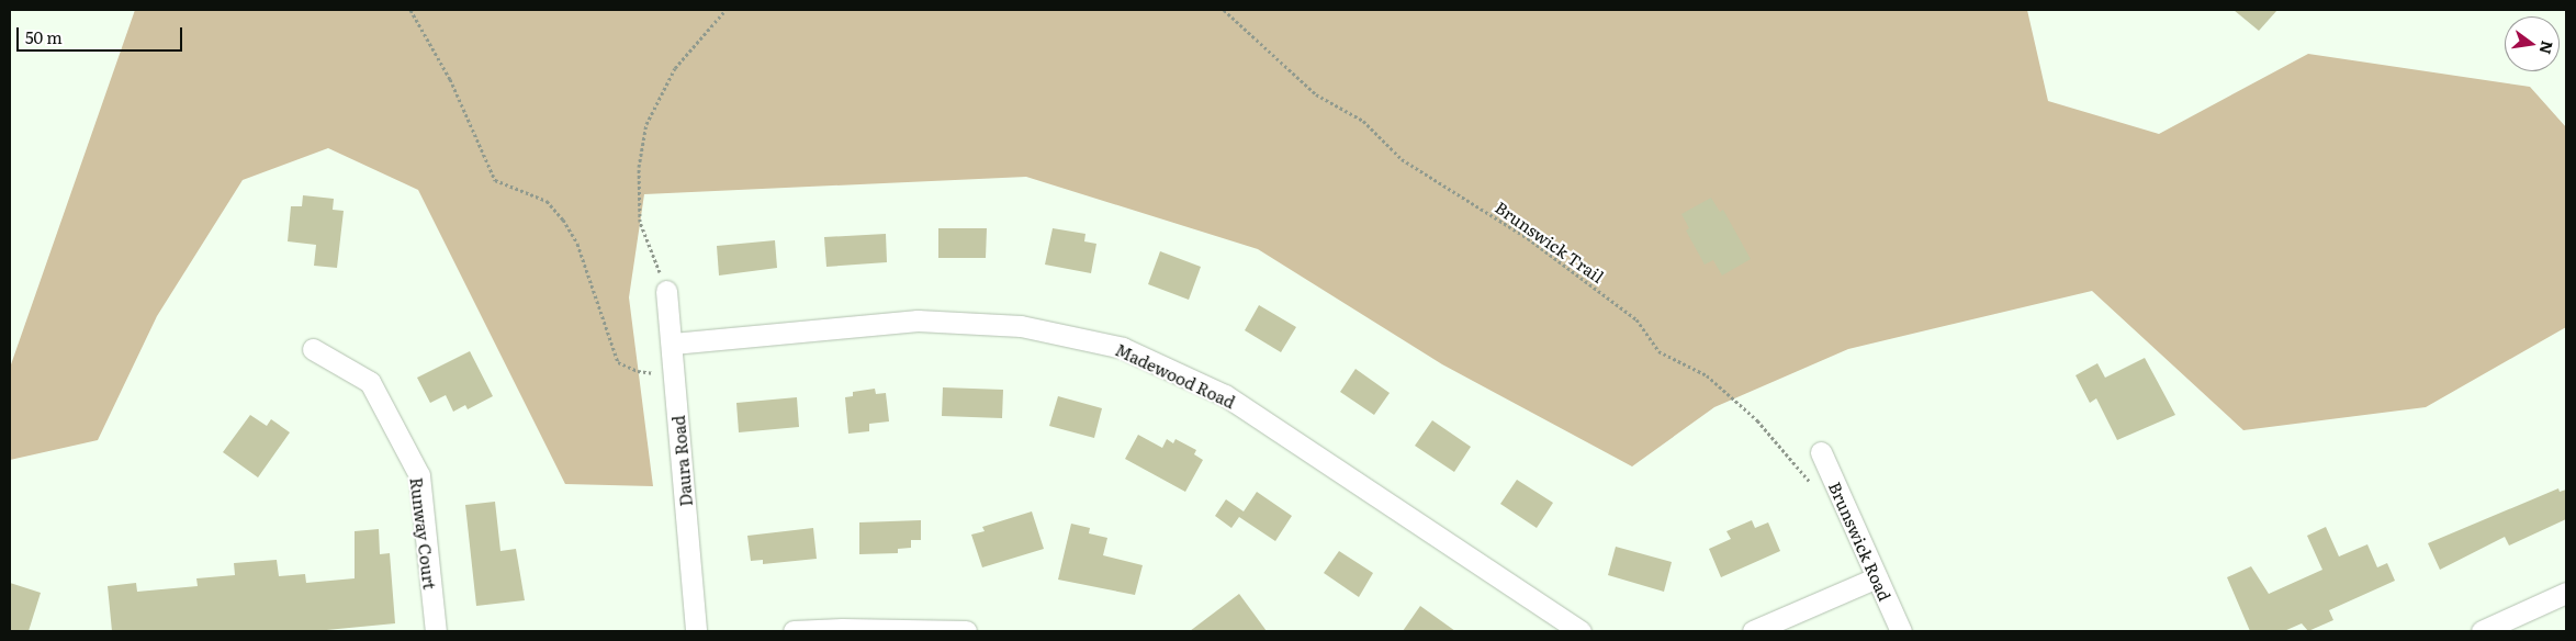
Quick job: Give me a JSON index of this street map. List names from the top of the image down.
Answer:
{
  "streets": {
    "street": [
      "Madewood Road",
      "Daura Road",
      "Runway Court",
      "Brunswick Road"
    ],
    "path": ["Brunswick Trail"]
  },
  "crossings": [
    ["Madewood Road", "Daura Road"]
  ],
  "scale_bar": "50 m",
  "north": "right"
}
